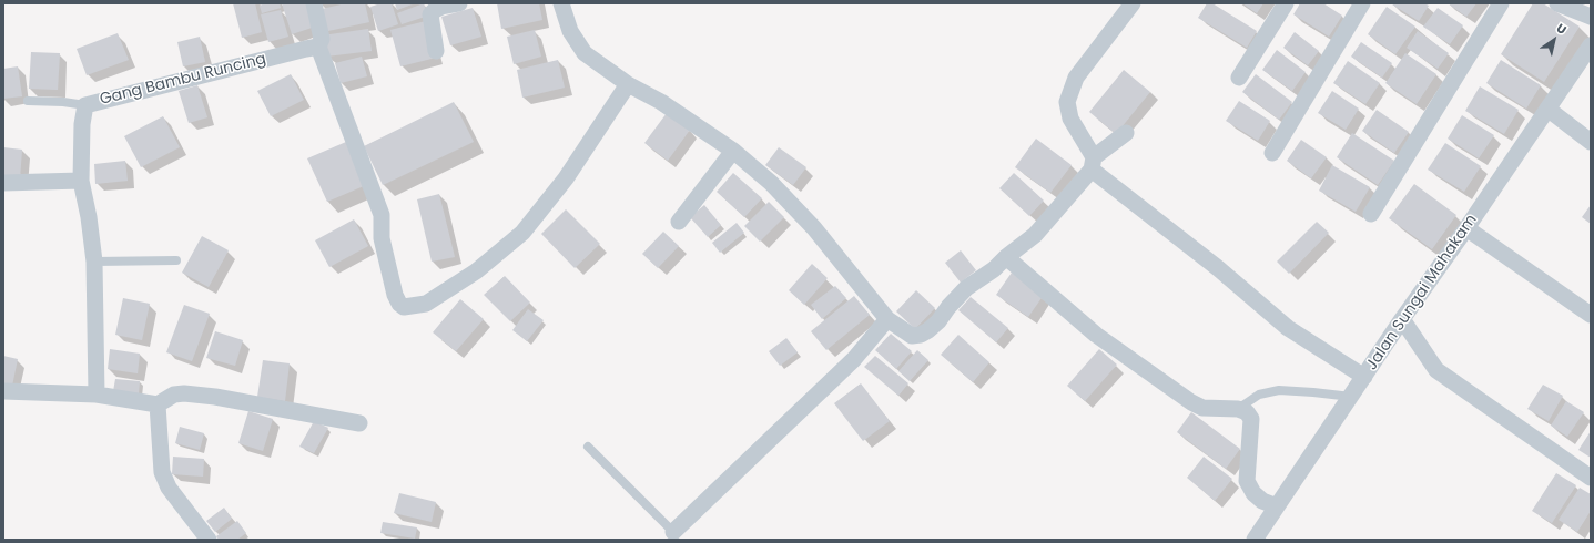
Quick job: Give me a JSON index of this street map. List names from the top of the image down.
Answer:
{
  "streets": {
    "street": ["Gang Bambu Runcing", "Jalan Sungai Mahakam"]
  },
  "north": "top right"
}
